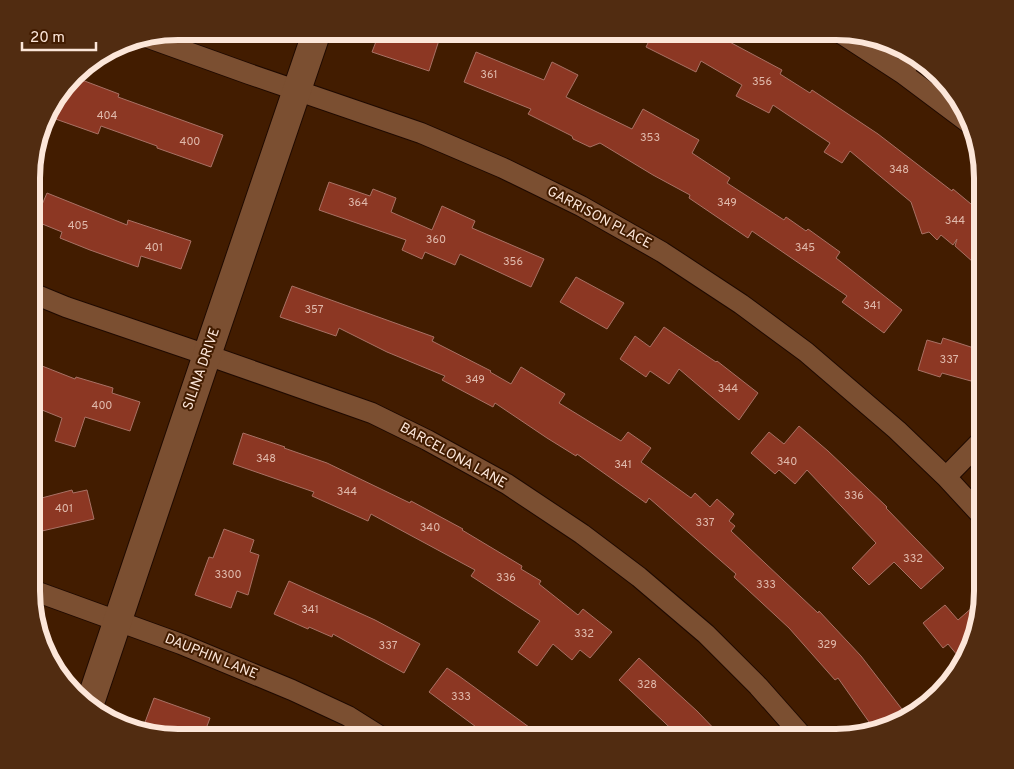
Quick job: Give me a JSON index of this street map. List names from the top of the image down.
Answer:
{
  "streets": {
    "street": [
      "GARRISON PLACE",
      "SILINA DRIVE",
      "BARCELONA LANE",
      "DAUPHIN LANE"
    ]
  },
  "crossings": [
    ["GARRISON PLACE", "SILINA DRIVE"],
    ["SILINA DRIVE", "BARCELONA LANE"],
    ["SILINA DRIVE", "DAUPHIN LANE"]
  ],
  "house_numbers": [
    "361",
    "356",
    "404",
    "353",
    "400",
    "348",
    "364",
    "349",
    "344",
    "405",
    "360",
    "401",
    "345",
    "356",
    "341",
    "357",
    "337",
    "349",
    "344",
    "400",
    "348",
    "340",
    "341",
    "344",
    "336",
    "401",
    "337",
    "340",
    "332",
    "3300",
    "336",
    "333",
    "341",
    "332",
    "329",
    "337",
    "328",
    "333"
  ],
  "scale_bar": "20 m"
}
